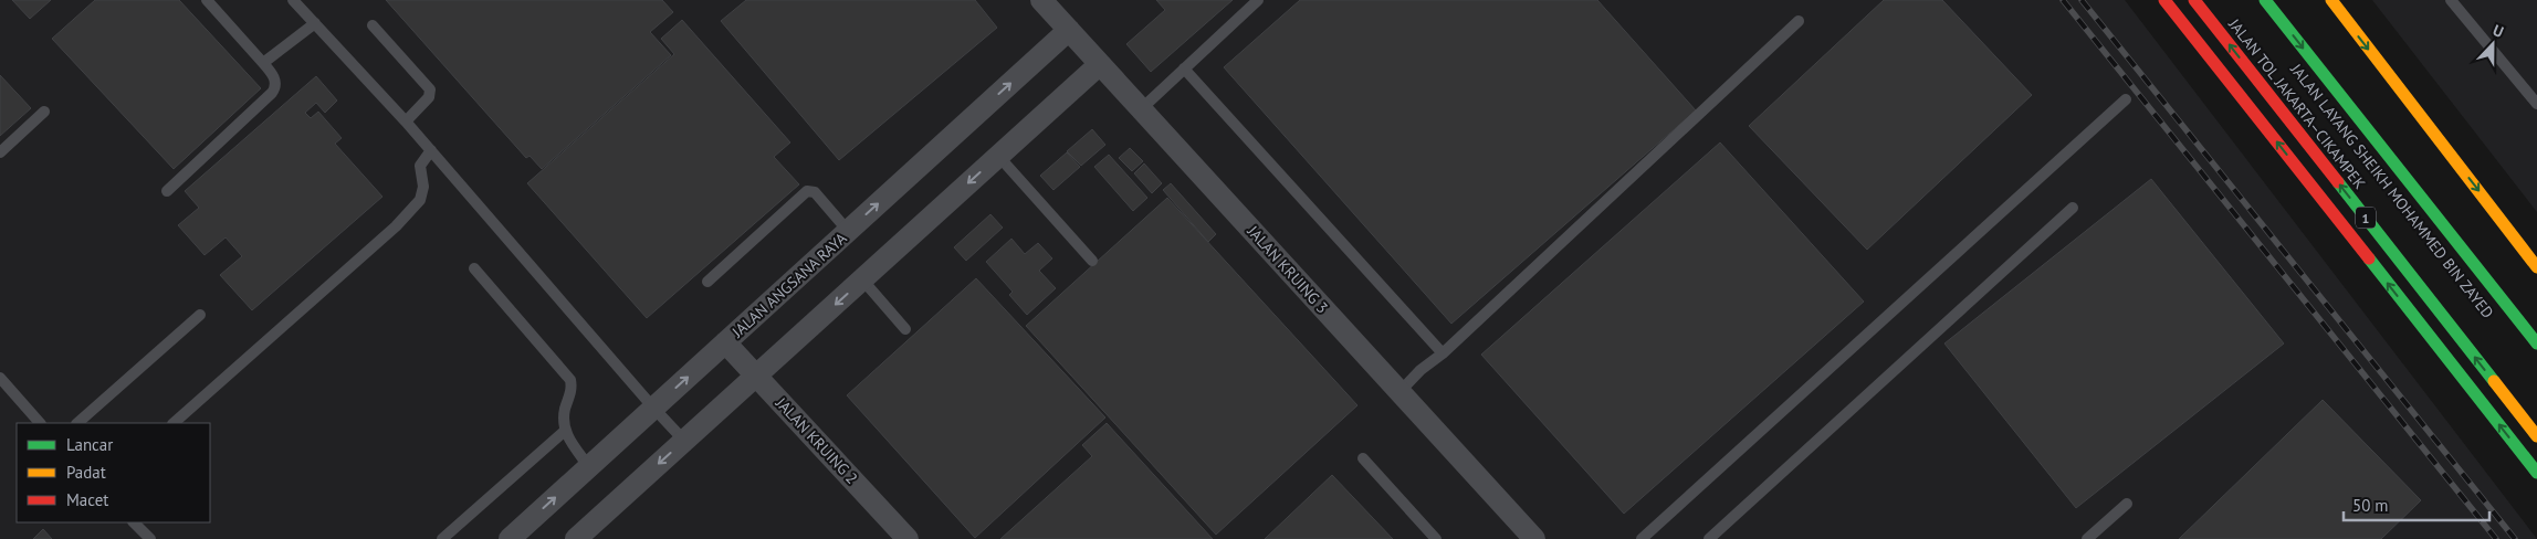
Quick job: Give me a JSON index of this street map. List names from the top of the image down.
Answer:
{
  "streets": {
    "highway": ["JALAN TOL JAKARTA–CIKAMPEK", "JALAN LAYANG SHEIKH MOHAMMED BIN ZAYED", "1"],
    "street": ["JALAN KRUING 3", "JALAN ANGSANA RAYA", "JALAN KRUING 2"]
  },
  "crossings": [
    ["JALAN KRUING 3", "JALAN ANGSANA RAYA"],
    ["JALAN ANGSANA RAYA", "JALAN KRUING 2"]
  ],
  "legend": ["Lancar", "Padat", "Macet"],
  "scale_bar": "50 m",
  "north": "top"
}
